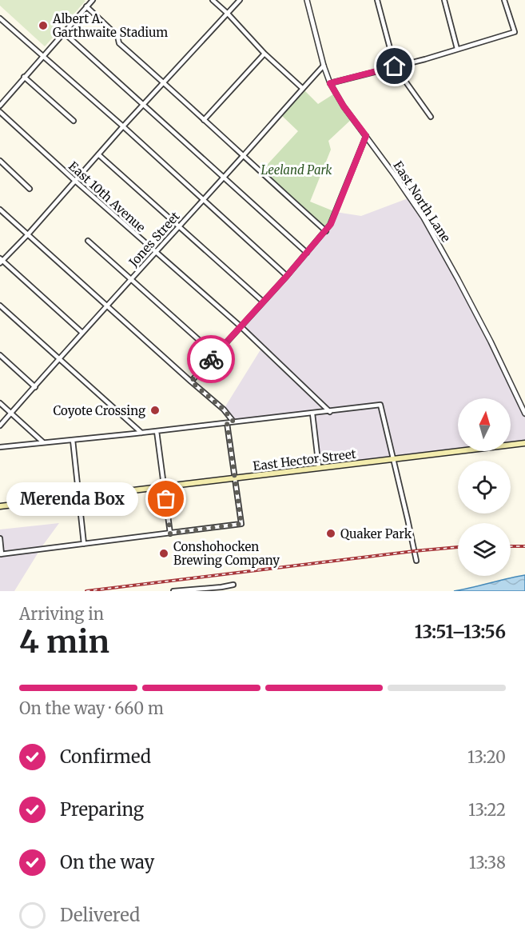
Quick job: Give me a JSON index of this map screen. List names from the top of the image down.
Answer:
{
  "streets": {
    "main road": ["East Hector Street"],
    "street": ["East 10th Avenue", "East North Lane", "Jones Street"]
  },
  "crossings": [
    ["East 10th Avenue", "Jones Street"],
    ["East North Lane", "Jones Street"]
  ],
  "parks": ["Leeland Park"],
  "places": [
    "Albert A. Garthwaite Stadium",
    "Coyote Crossing",
    "Merenda Box",
    "Quaker Park",
    "Conshohocken Brewing Company"
  ],
  "north": "top",
  "page": {
    "bubble": "Merenda Box",
    "heading": ["4 min", "Arriving in", "13:51–13:56"],
    "bar": "On the way · 660 m",
    "list": [
      ["Confirmed", "13:20"],
      ["Preparing", "13:22"],
      ["On the way", "13:38"],
      "Delivered"
    ]
  }
}
